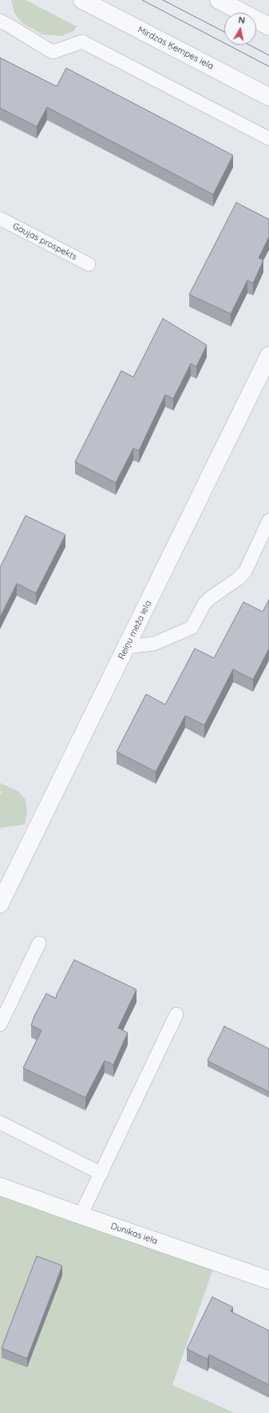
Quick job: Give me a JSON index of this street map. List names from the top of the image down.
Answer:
{
  "streets": {
    "street": ["Mirdzas Ķempes iela", "Reiņu meža iela", "Dunikas iela"],
    "lane": ["Gaujas prospekts"]
  },
  "north": "top"
}
